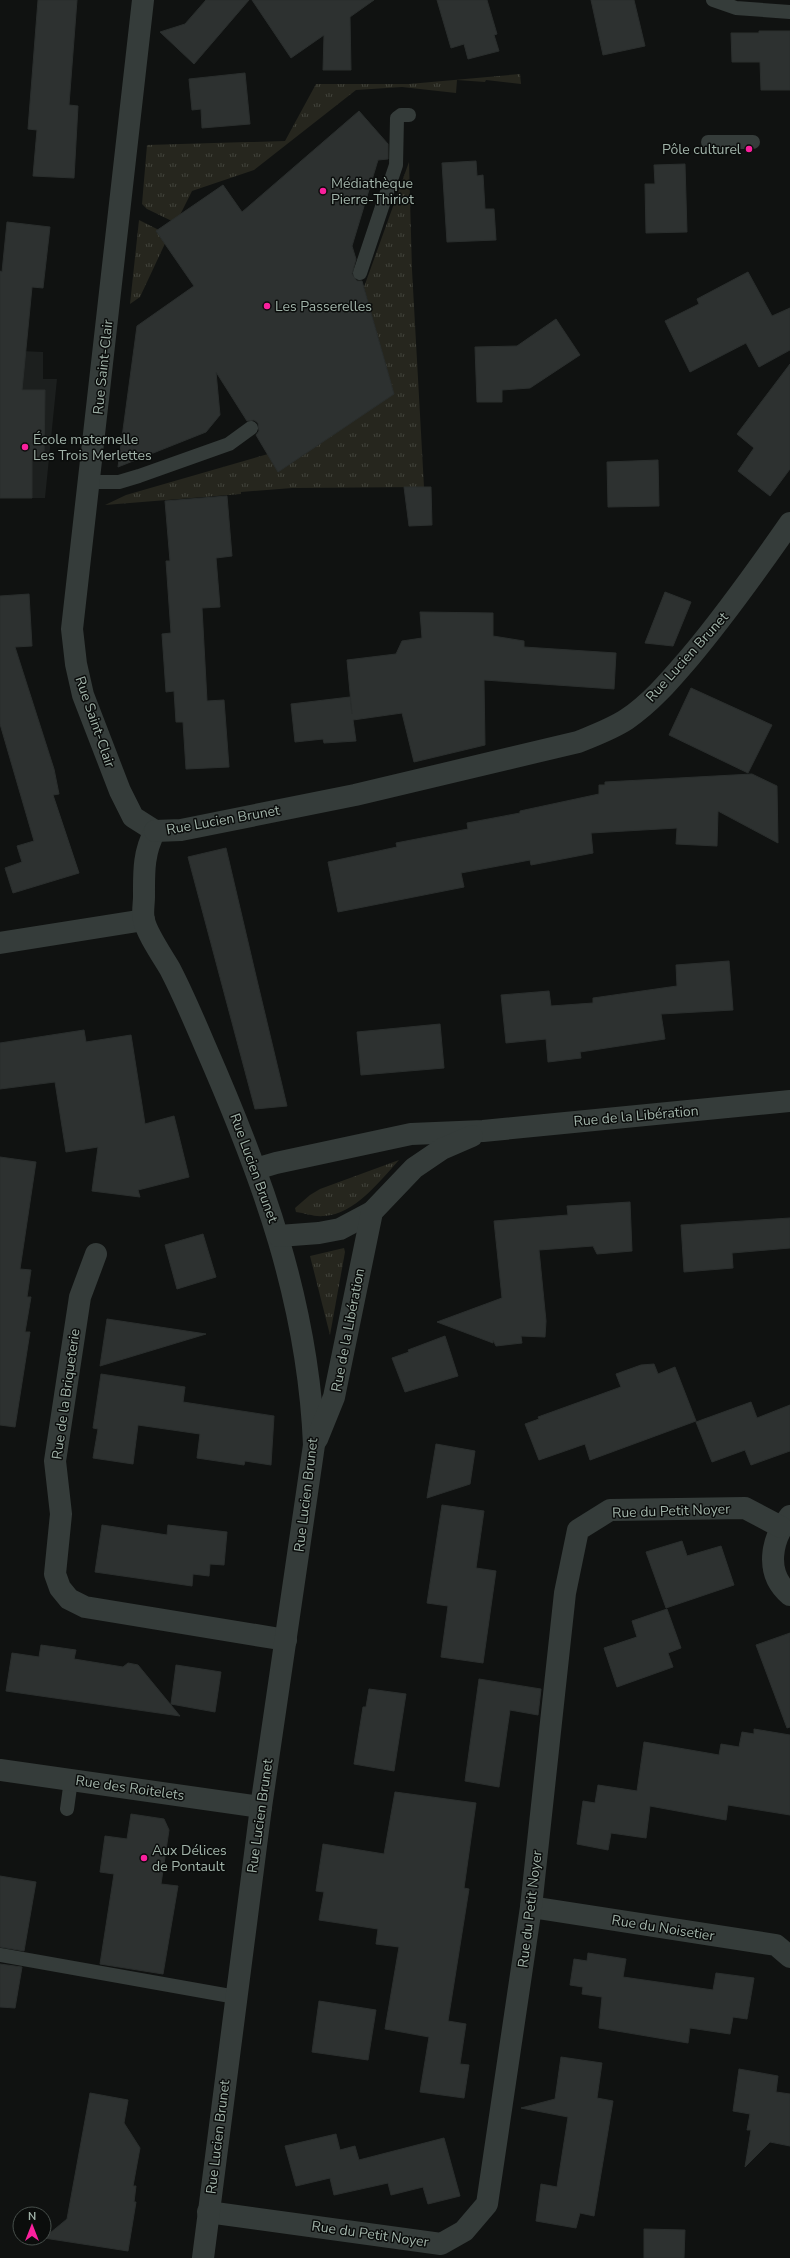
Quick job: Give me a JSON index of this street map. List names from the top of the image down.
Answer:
{
  "streets": {
    "street": [
      "Rue Saint-Clair",
      "Rue Lucien Brunet",
      "Rue de la Libération",
      "Rue de la Briqueterie",
      "Rue du Petit Noyer",
      "Rue des Roitelets",
      "Rue du Noisetier"
    ]
  },
  "crossings": [
    ["Rue Saint-Clair", "Rue Lucien Brunet"],
    ["Rue Lucien Brunet", "Rue de la Libération"],
    ["Rue Lucien Brunet", "Rue de la Briqueterie"],
    ["Rue Lucien Brunet", "Rue du Petit Noyer"],
    ["Rue Lucien Brunet", "Rue des Roitelets"],
    ["Rue du Petit Noyer", "Rue du Noisetier"]
  ],
  "places": [
    "Pôle culturel",
    "Médiathèque Pierre-Thiriot",
    "Les Passerelles",
    "École maternelle Les Trois Merlettes",
    "Aux Délices de Pontault"
  ],
  "north": "top"
}
